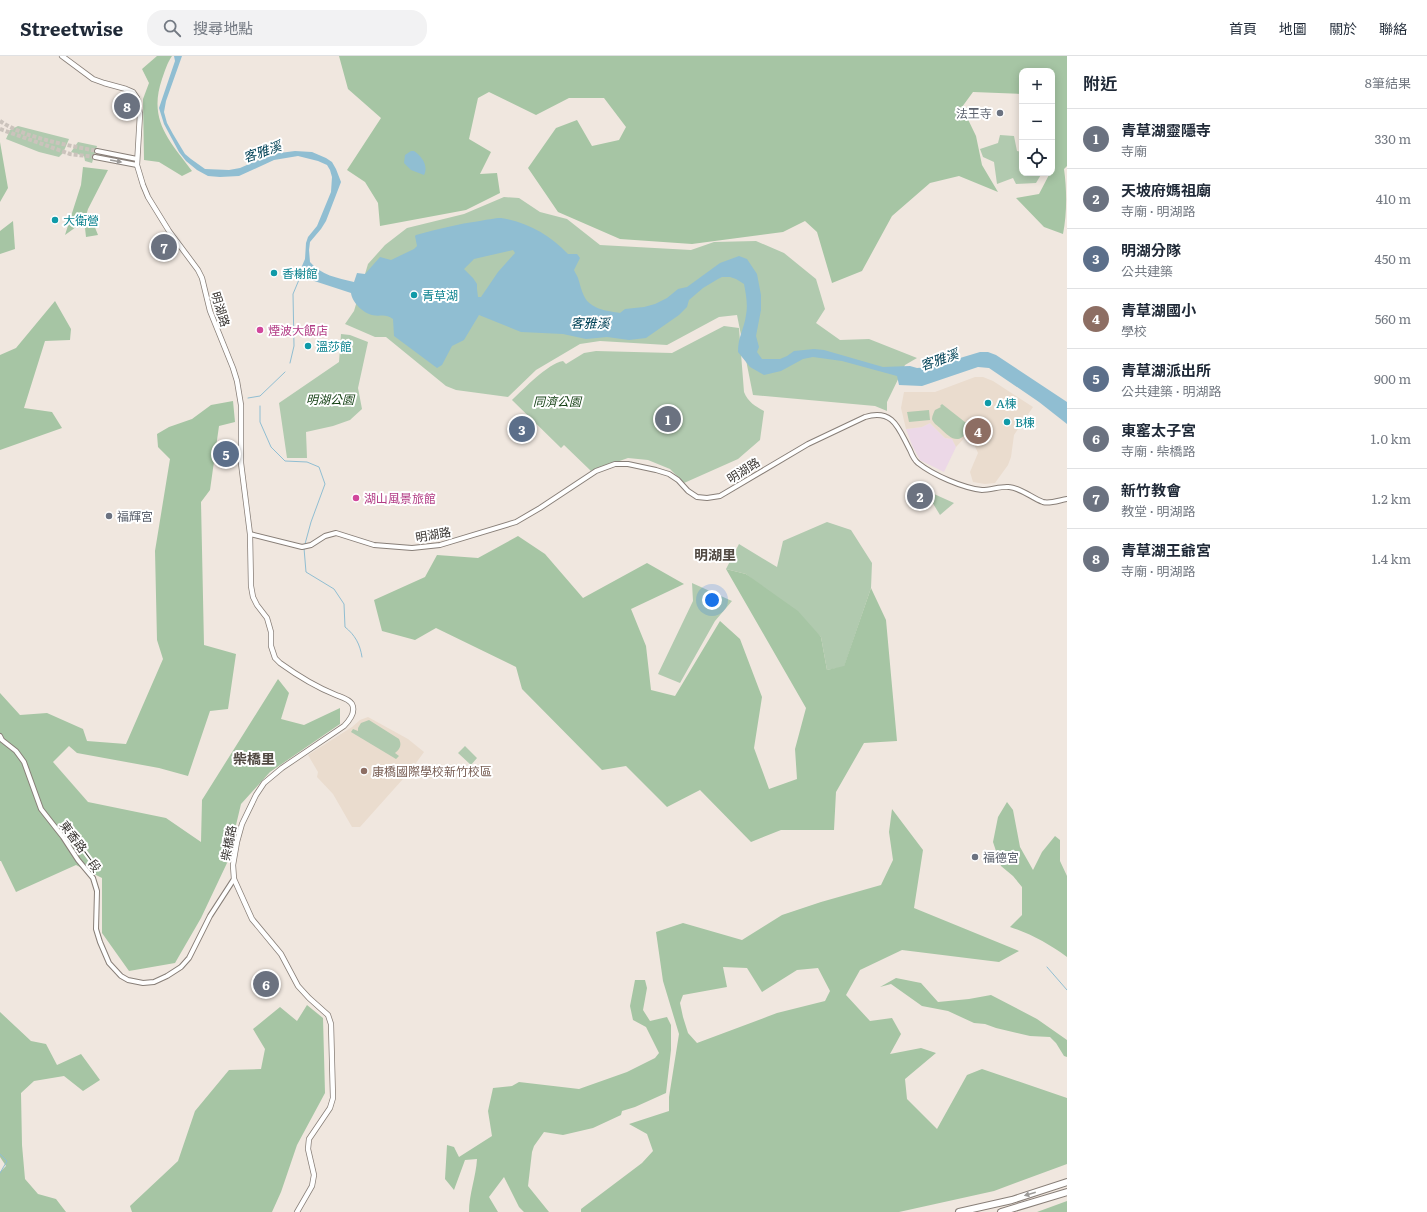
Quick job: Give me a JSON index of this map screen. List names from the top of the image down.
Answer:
{
  "streets": {
    "main road": ["明湖路", "柴橋路"],
    "street": ["東香路一段"]
  },
  "crossings": [
    ["明湖路", "柴橋路"],
    ["柴橋路", "東香路一段"]
  ],
  "districts": ["明湖里", "柴橋里"],
  "water": ["客雅溪"],
  "parks": ["明湖公園", "同濟公園"],
  "places": [
    "法王寺",
    "大衛營",
    "香榭館",
    "青草湖",
    "煙波大飯店",
    "溫莎館",
    "A棟",
    "B棟",
    "湖山風景旅館",
    "福輝宮",
    "康橋國際學校新竹校區",
    "福德宮"
  ],
  "page": {
    "header": "Streetwise",
    "search": "搜尋地點",
    "nav": [
      "首頁",
      "地圖",
      "關於",
      "聯絡"
    ],
    "heading": ["附近", "8筆結果"],
    "map_buttons": ["+", "−"],
    "pins": [
      "8",
      "7",
      "1",
      "3",
      "4",
      "5",
      "2",
      "6"
    ],
    "list": [
      {
        "mark": "1",
        "name": "青草湖靈隱寺",
        "note": "寺廟",
        "value": "330 m"
      },
      {
        "mark": "2",
        "name": "天坡府媽祖廟",
        "note": "寺廟 · 明湖路",
        "value": "410 m"
      },
      {
        "mark": "3",
        "name": "明湖分隊",
        "note": "公共建築",
        "value": "450 m"
      },
      {
        "mark": "4",
        "name": "青草湖國小",
        "note": "學校",
        "value": "560 m"
      },
      {
        "mark": "5",
        "name": "青草湖派出所",
        "note": "公共建築 · 明湖路",
        "value": "900 m"
      },
      {
        "mark": "6",
        "name": "東窰太子宮",
        "note": "寺廟 · 柴橋路",
        "value": "1.0 km"
      },
      {
        "mark": "7",
        "name": "新竹教會",
        "note": "教堂 · 明湖路",
        "value": "1.2 km"
      },
      {
        "mark": "8",
        "name": "青草湖王爺宮",
        "note": "寺廟 · 明湖路",
        "value": "1.4 km"
      }
    ]
  }
}
